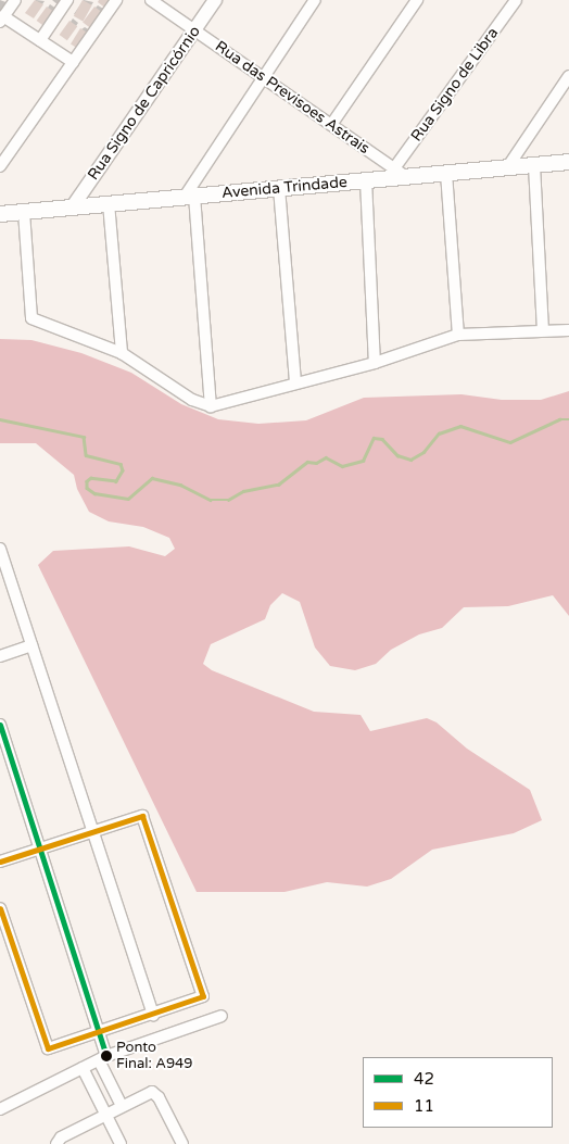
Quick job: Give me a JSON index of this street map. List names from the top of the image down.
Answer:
{
  "streets": {
    "main road": ["Avenida Trindade"],
    "street": ["Rua Signo de Libra", "Rua das Previsoes Astrais", "Rua Signo de Capricórnio"]
  },
  "crossings": [
    ["Rua Signo de Libra", "Rua das Previsoes Astrais"],
    ["Rua Signo de Libra", "Avenida Trindade"],
    ["Rua das Previsoes Astrais", "Rua Signo de Capricórnio"],
    ["Rua das Previsoes Astrais", "Avenida Trindade"],
    ["Rua Signo de Capricórnio", "Avenida Trindade"]
  ],
  "places": ["Ponto Final: A949"],
  "lines": ["transit line 42", "transit line 11"],
  "legend": ["42", "11"]
}
